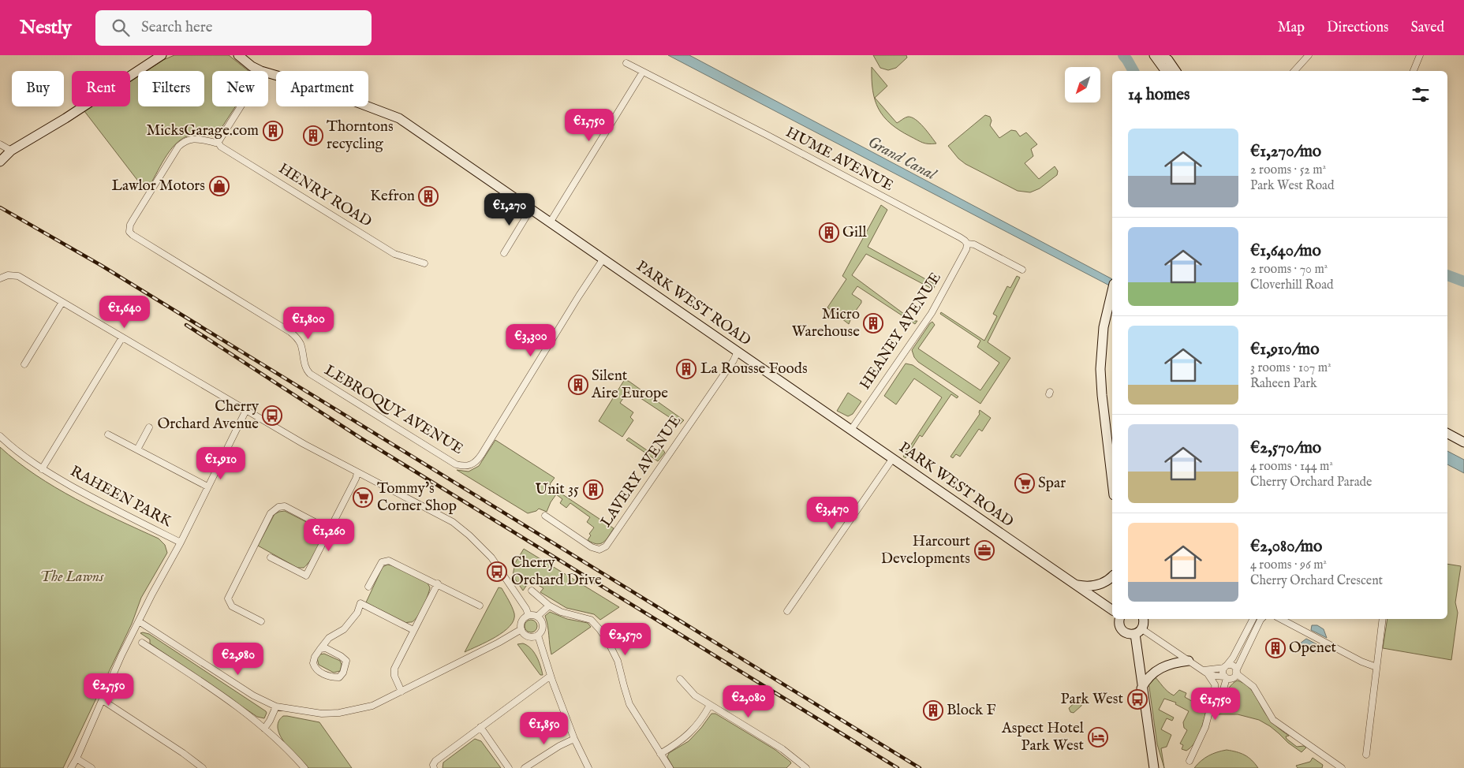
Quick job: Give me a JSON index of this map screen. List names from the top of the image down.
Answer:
{
  "streets": {
    "street": [
      "HUME AVENUE",
      "HENRY ROAD",
      "PARK WEST ROAD",
      "HEANEY AVENUE",
      "LEBROQUY AVENUE",
      "LAVERY AVENUE",
      "RAHEEN PARK"
    ]
  },
  "crossings": [
    ["HUME AVENUE", "HEANEY AVENUE"],
    ["HENRY ROAD", "LEBROQUY AVENUE"],
    ["PARK WEST ROAD", "HEANEY AVENUE"],
    ["PARK WEST ROAD", "LEBROQUY AVENUE"],
    ["PARK WEST ROAD", "LAVERY AVENUE"]
  ],
  "water": ["Grand Canal"],
  "parks": ["The Lawns"],
  "places": {
    "building": [
      "MicksGarage.com",
      "Thorntons recycling",
      "Kefron",
      "Gill",
      "Micro Warehouse",
      "La Rousse Foods",
      "Silent Aire Europe",
      "Unit 35",
      "Openet",
      "Block F"
    ],
    "shop": ["Lawlor Motors"],
    "bus stop": ["Cherry Orchard Avenue", "Cherry Orchard Drive", "Park West"],
    "supermarket": ["Spar", "Tommy's Corner Shop"],
    "office": ["Harcourt Developments"],
    "hotel": ["Aspect Hotel Park West"]
  },
  "north": "bottom left",
  "page": {
    "header": "Nestly",
    "search": "Search here",
    "nav": ["Map", "Directions", "Saved"],
    "chip": [
      "Buy",
      "Rent",
      "Filters",
      "New",
      "Apartment"
    ],
    "heading": "14 homes",
    "price": [
      "€1,750",
      "€1,270",
      "€1,640",
      "€1,800",
      "€3,300",
      "€1,910",
      "€3,470",
      "€1,260",
      "€2,570",
      "€2,980",
      "€2,750",
      "€2,080",
      "€1,750",
      "€1,850"
    ],
    "list": [
      {
        "name": "€1,270/mo",
        "note": "2 rooms · 52 m² · Park West Road"
      },
      {
        "name": "€1,640/mo",
        "note": "2 rooms · 70 m² · Cloverhill Road"
      },
      {
        "name": "€1,910/mo",
        "note": "3 rooms · 107 m² · Raheen Park"
      },
      {
        "name": "€2,570/mo",
        "note": "4 rooms · 144 m² · Cherry Orchard Parade"
      },
      {
        "name": "€2,080/mo",
        "note": "4 rooms · 96 m² · Cherry Orchard Crescent"
      }
    ]
  }
}
